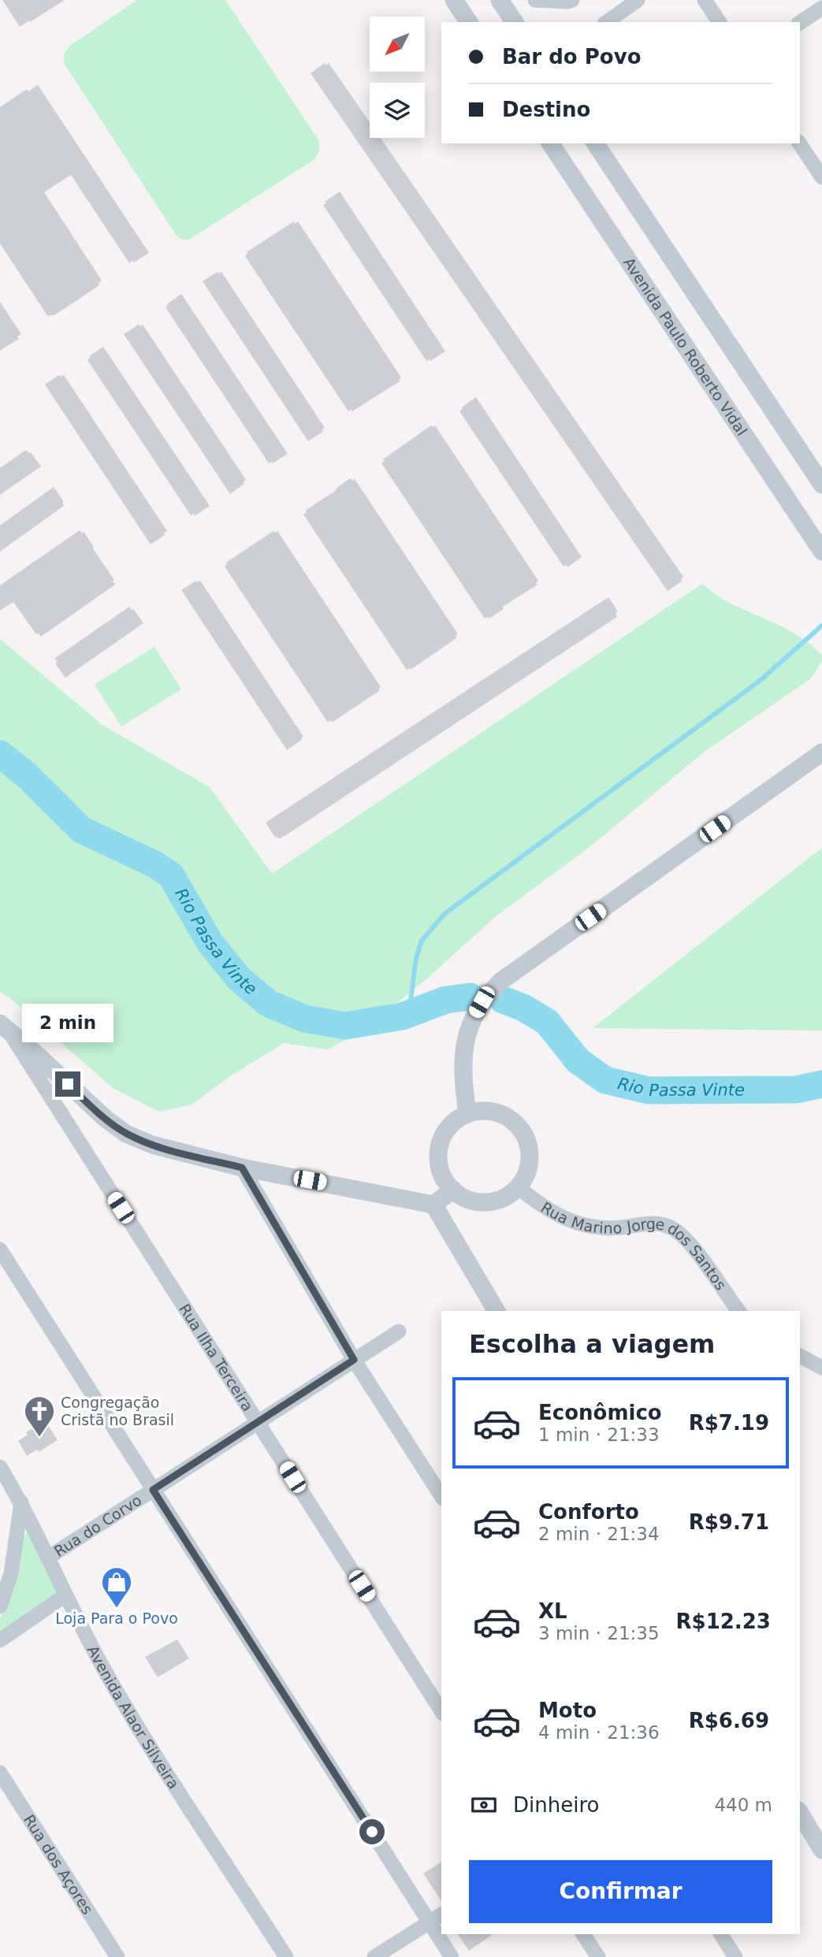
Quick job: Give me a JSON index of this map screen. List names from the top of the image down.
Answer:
{
  "streets": {
    "street": [
      "Avenida Paulo Roberto Vidal",
      "Rua Marino Jorge dos Santos",
      "Rua Ilha Terceira",
      "Rua do Corvo",
      "Avenida Alaor Silveira",
      "Rua dos Açores"
    ]
  },
  "crossings": [
    ["Rua Ilha Terceira", "Rua do Corvo"],
    ["Rua do Corvo", "Avenida Alaor Silveira"]
  ],
  "water": ["Rio Passa Vinte"],
  "places": {
    "church": ["Congregação Cristã no Brasil"],
    "shop": ["Loja Para o Povo"]
  },
  "north": "bottom left",
  "page": {
    "banner": ["Bar do Povo", "Destino"],
    "bubble": "2 min",
    "heading": "Escolha a viagem",
    "list": [
      {
        "name": "Econômico",
        "note": "1 min · 21:33",
        "value": "R$7.19"
      },
      {
        "name": "Conforto",
        "note": "2 min · 21:34",
        "value": "R$9.71"
      },
      {
        "name": "XL",
        "note": "3 min · 21:35",
        "value": "R$12.23"
      },
      {
        "name": "Moto",
        "note": "4 min · 21:36",
        "value": "R$6.69"
      }
    ],
    "pay": ["Dinheiro", "440 m"],
    "buttons": "Confirmar"
  }
}
